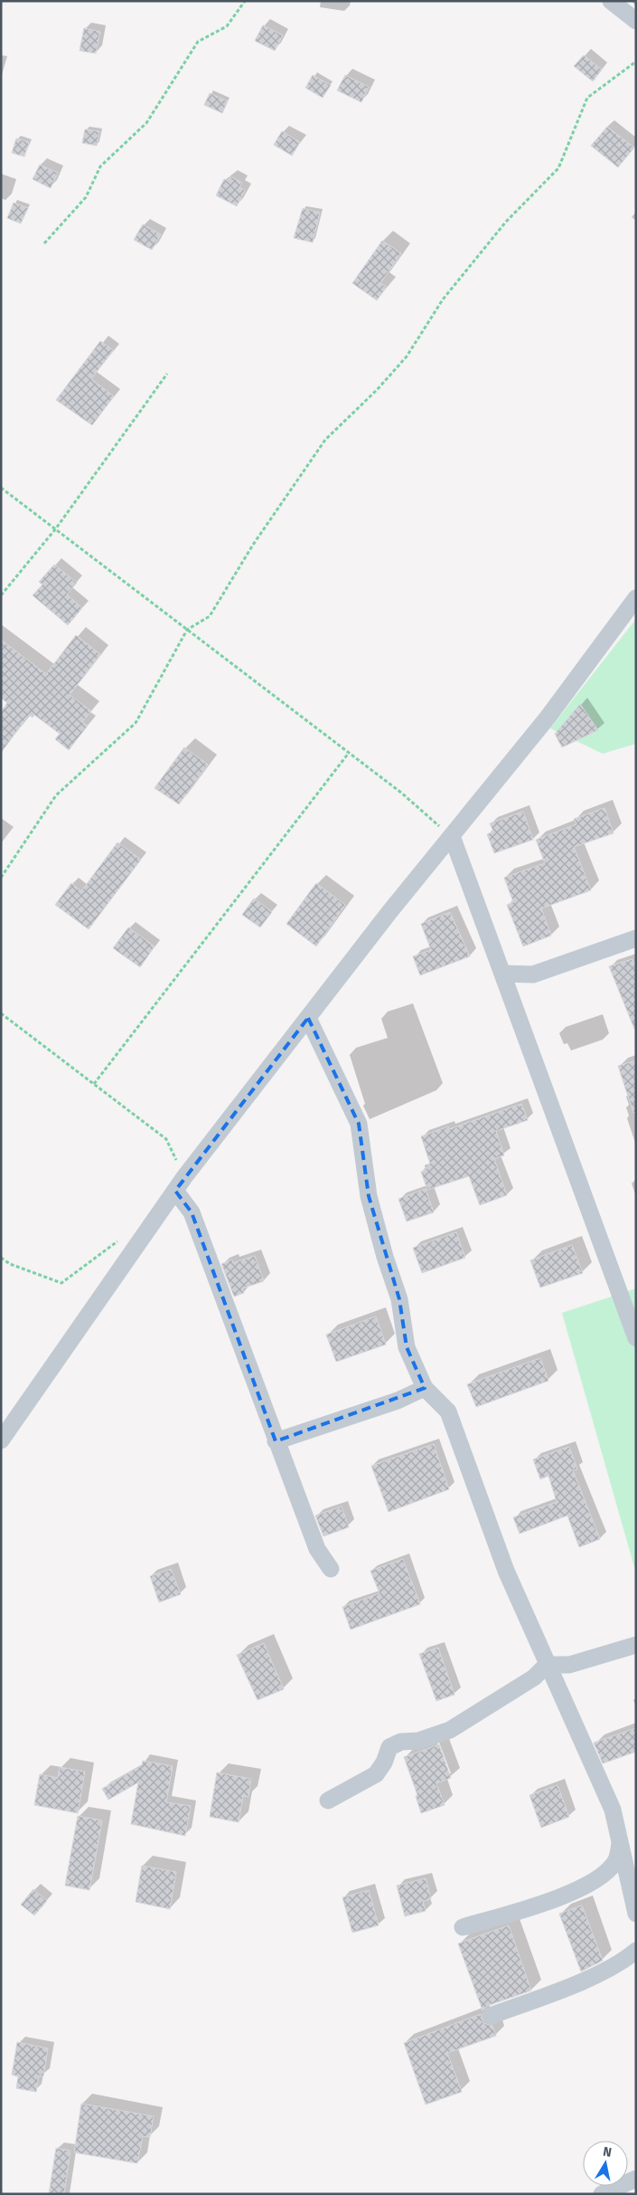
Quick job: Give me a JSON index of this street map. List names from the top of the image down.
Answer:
{
  "north": "top"
}
